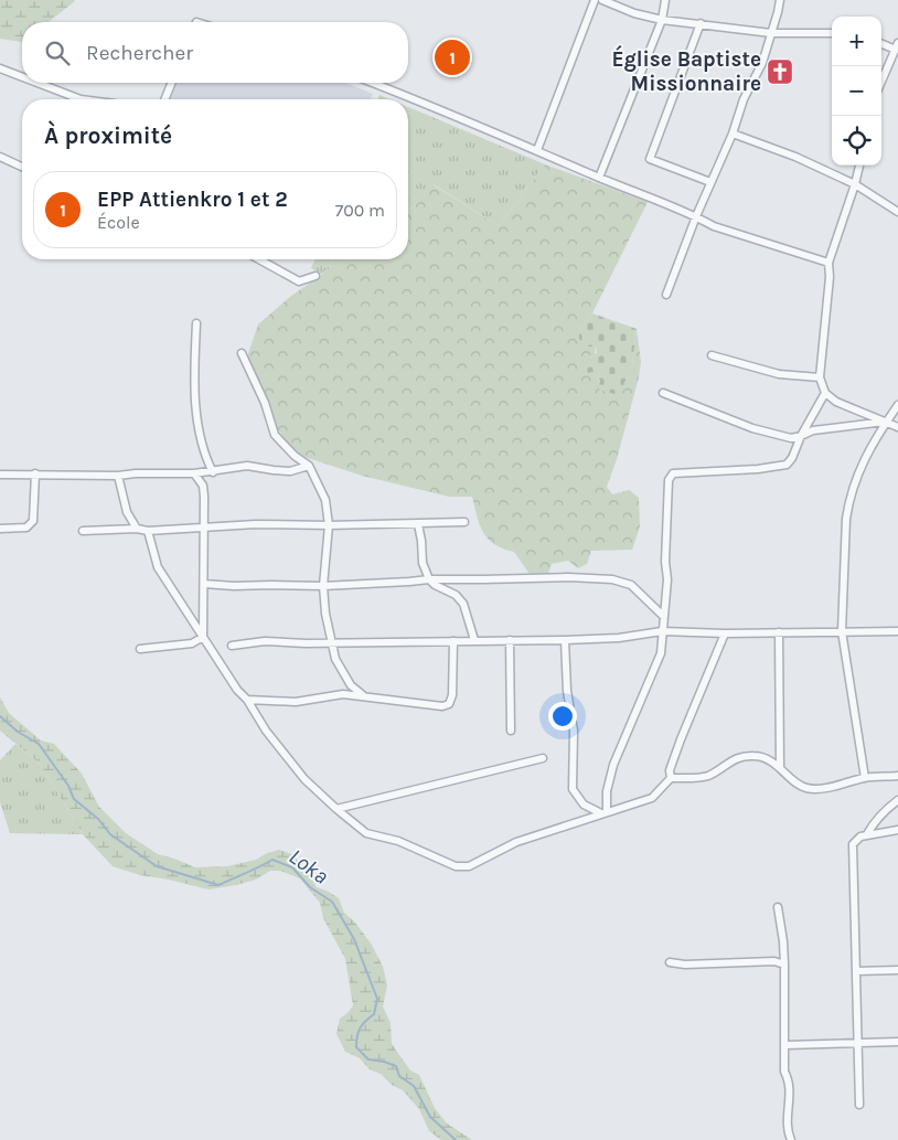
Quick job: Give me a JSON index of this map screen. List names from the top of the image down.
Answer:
{
  "water": ["Loka"],
  "places": {
    "church": ["Église Baptiste Missionnaire"]
  },
  "page": {
    "map_buttons": ["+", "−"],
    "search": "Rechercher",
    "pins": "1",
    "heading": "À proximité",
    "list": [
      {
        "mark": "1",
        "name": "EPP Attienkro 1 et 2",
        "note": "École",
        "value": "700 m"
      }
    ]
  }
}
